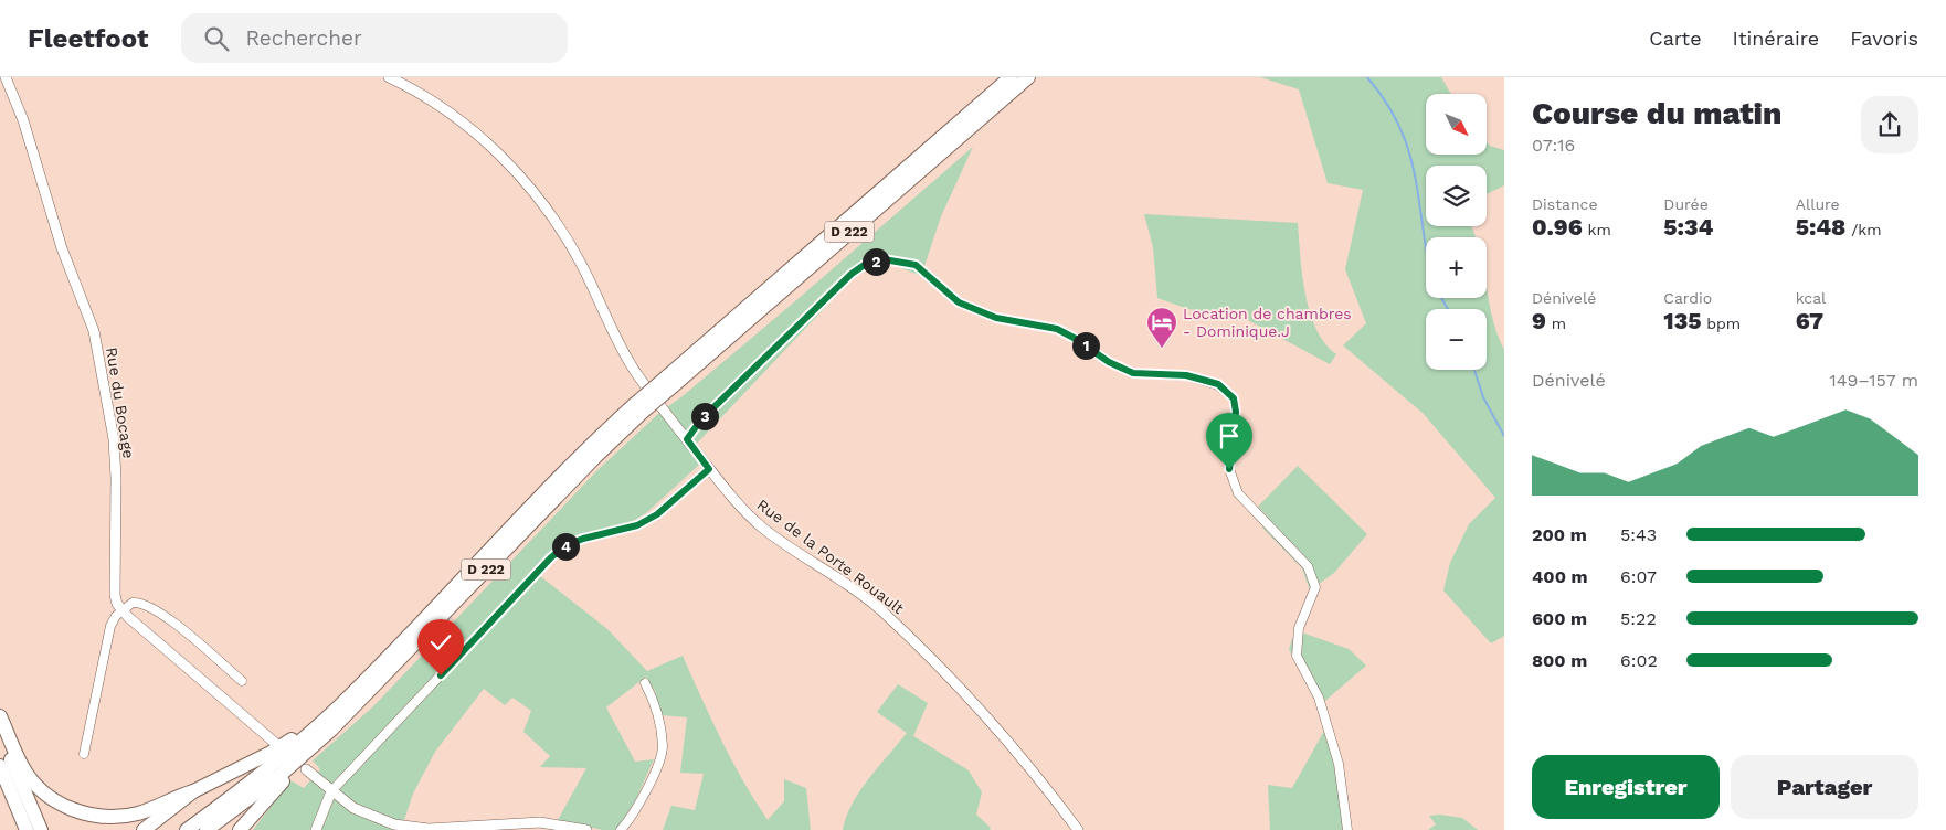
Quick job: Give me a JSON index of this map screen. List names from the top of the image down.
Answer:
{
  "streets": {
    "highway": ["D 222"],
    "street": ["Rue du Bocage", "Rue de la Porte Rouault"]
  },
  "places": {
    "hotel": ["Location de chambres - Dominique.J"]
  },
  "north": "bottom right",
  "page": {
    "header": "Fleetfoot",
    "search": "Rechercher",
    "nav": ["Carte", "Itinéraire", "Favoris"],
    "heading": ["Course du matin", "07:16"],
    "map_buttons": ["+", "−"],
    "stats": [
      ["Distance", "0.96 km"],
      ["Durée", "5:34"],
      ["Allure", "5:48 /km"],
      ["Dénivelé", "9 m"],
      ["Cardio", "135 bpm"],
      ["kcal", "67"]
    ],
    "pins": [
      "2",
      "1",
      "3",
      "4"
    ],
    "chart": ["Dénivelé", "149–157 m"],
    "list": [
      {
        "name": "200 m",
        "note": "5:43"
      },
      {
        "name": "400 m",
        "note": "6:07"
      },
      {
        "name": "600 m",
        "note": "5:22"
      },
      {
        "name": "800 m",
        "note": "6:02"
      }
    ],
    "buttons": ["Enregistrer", "Partager"]
  }
}
